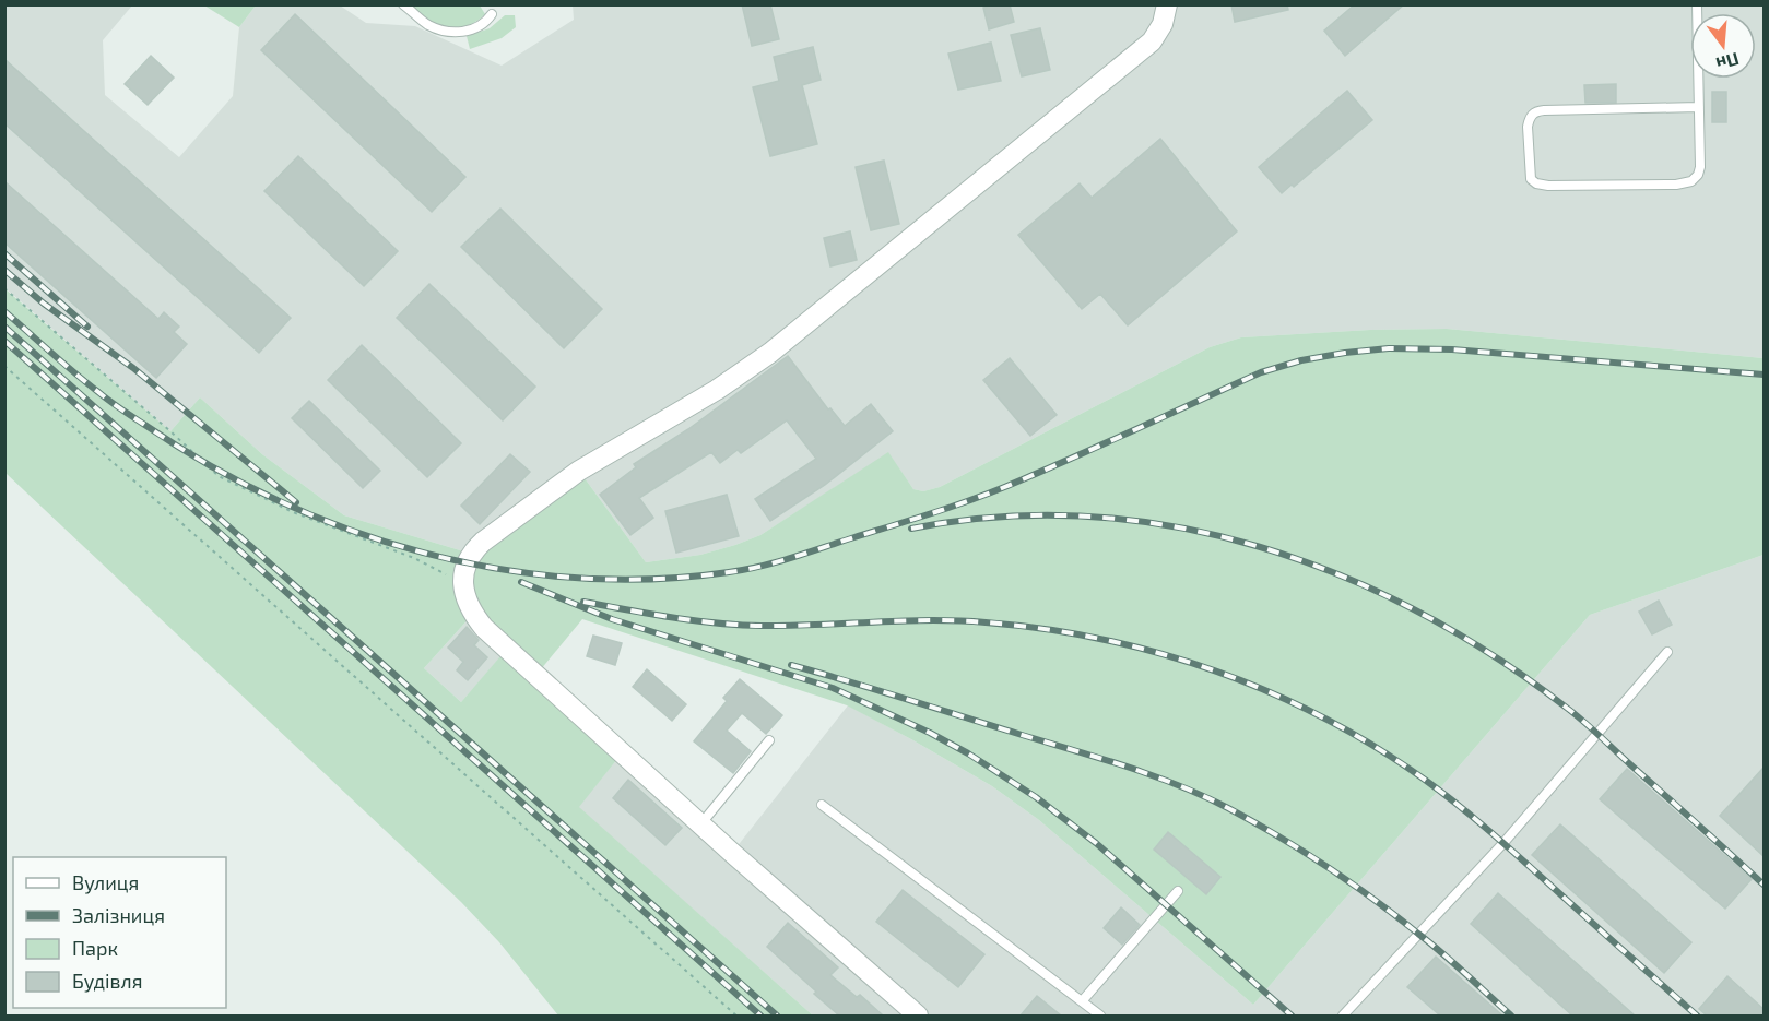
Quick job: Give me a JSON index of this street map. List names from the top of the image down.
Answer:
{
  "legend": [
    "Вулиця",
    "Залізниця",
    "Парк",
    "Будівля"
  ],
  "north": "bottom"
}
